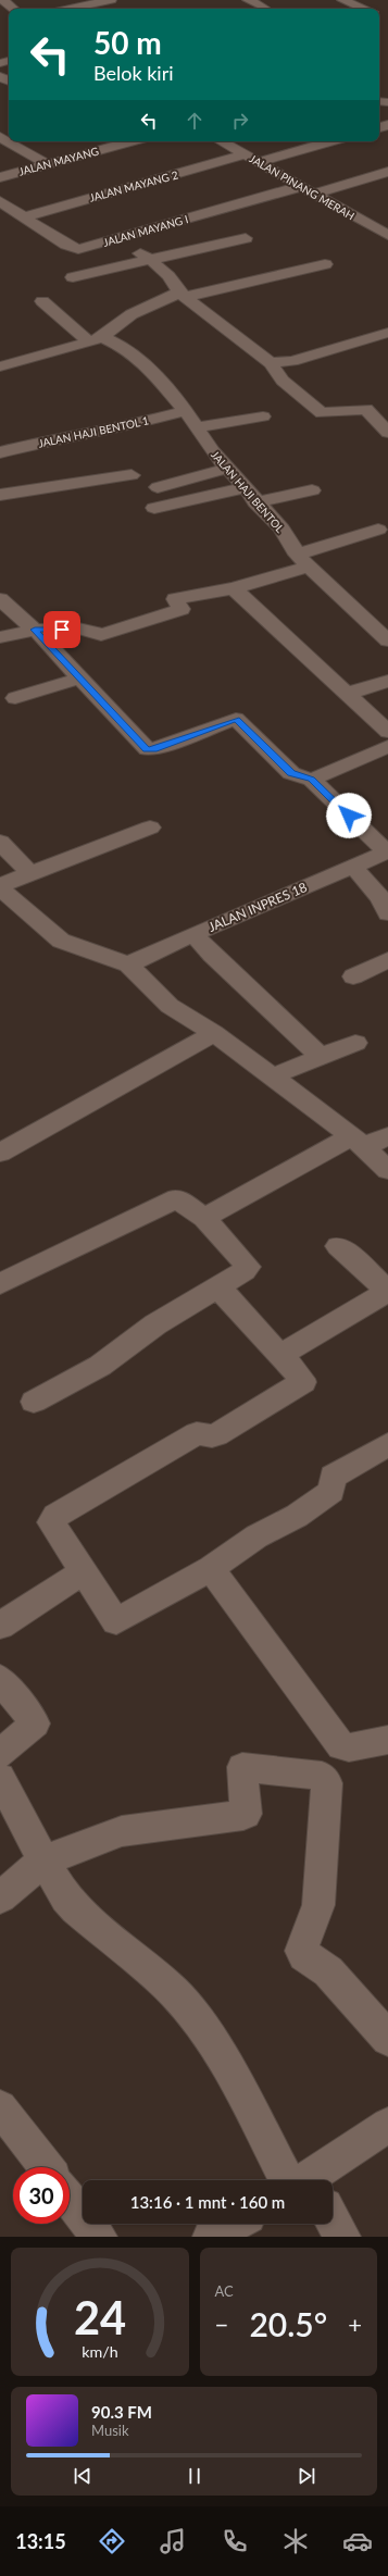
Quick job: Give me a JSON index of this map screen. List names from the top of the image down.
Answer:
{
  "streets": {
    "street": [
      "JALAN MAYANG",
      "JALAN MAYANG 2",
      "JALAN PINANG MERAH",
      "JALAN MAYANG I",
      "JALAN HAJI BENTOL 1",
      "JALAN HAJI BENTOL",
      "JALAN INPRES 18"
    ]
  },
  "crossings": [
    ["JALAN MAYANG 2", "JALAN PINANG MERAH"],
    ["JALAN MAYANG 2", "JALAN MAYANG I"],
    ["JALAN PINANG MERAH", "JALAN MAYANG I"],
    ["JALAN HAJI BENTOL 1", "JALAN HAJI BENTOL"]
  ],
  "page": {
    "turn": ["50 m", "Belok kiri"],
    "limit": "30",
    "trip": "13:16 · 1 mnt · 160 m",
    "tile": "AC",
    "heat": ["−", "20.5°", "+"],
    "song": ["90.3 FM", "Musik"],
    "tabs": "13:15",
    "gauge": ["24", "km/h"]
  }
}
